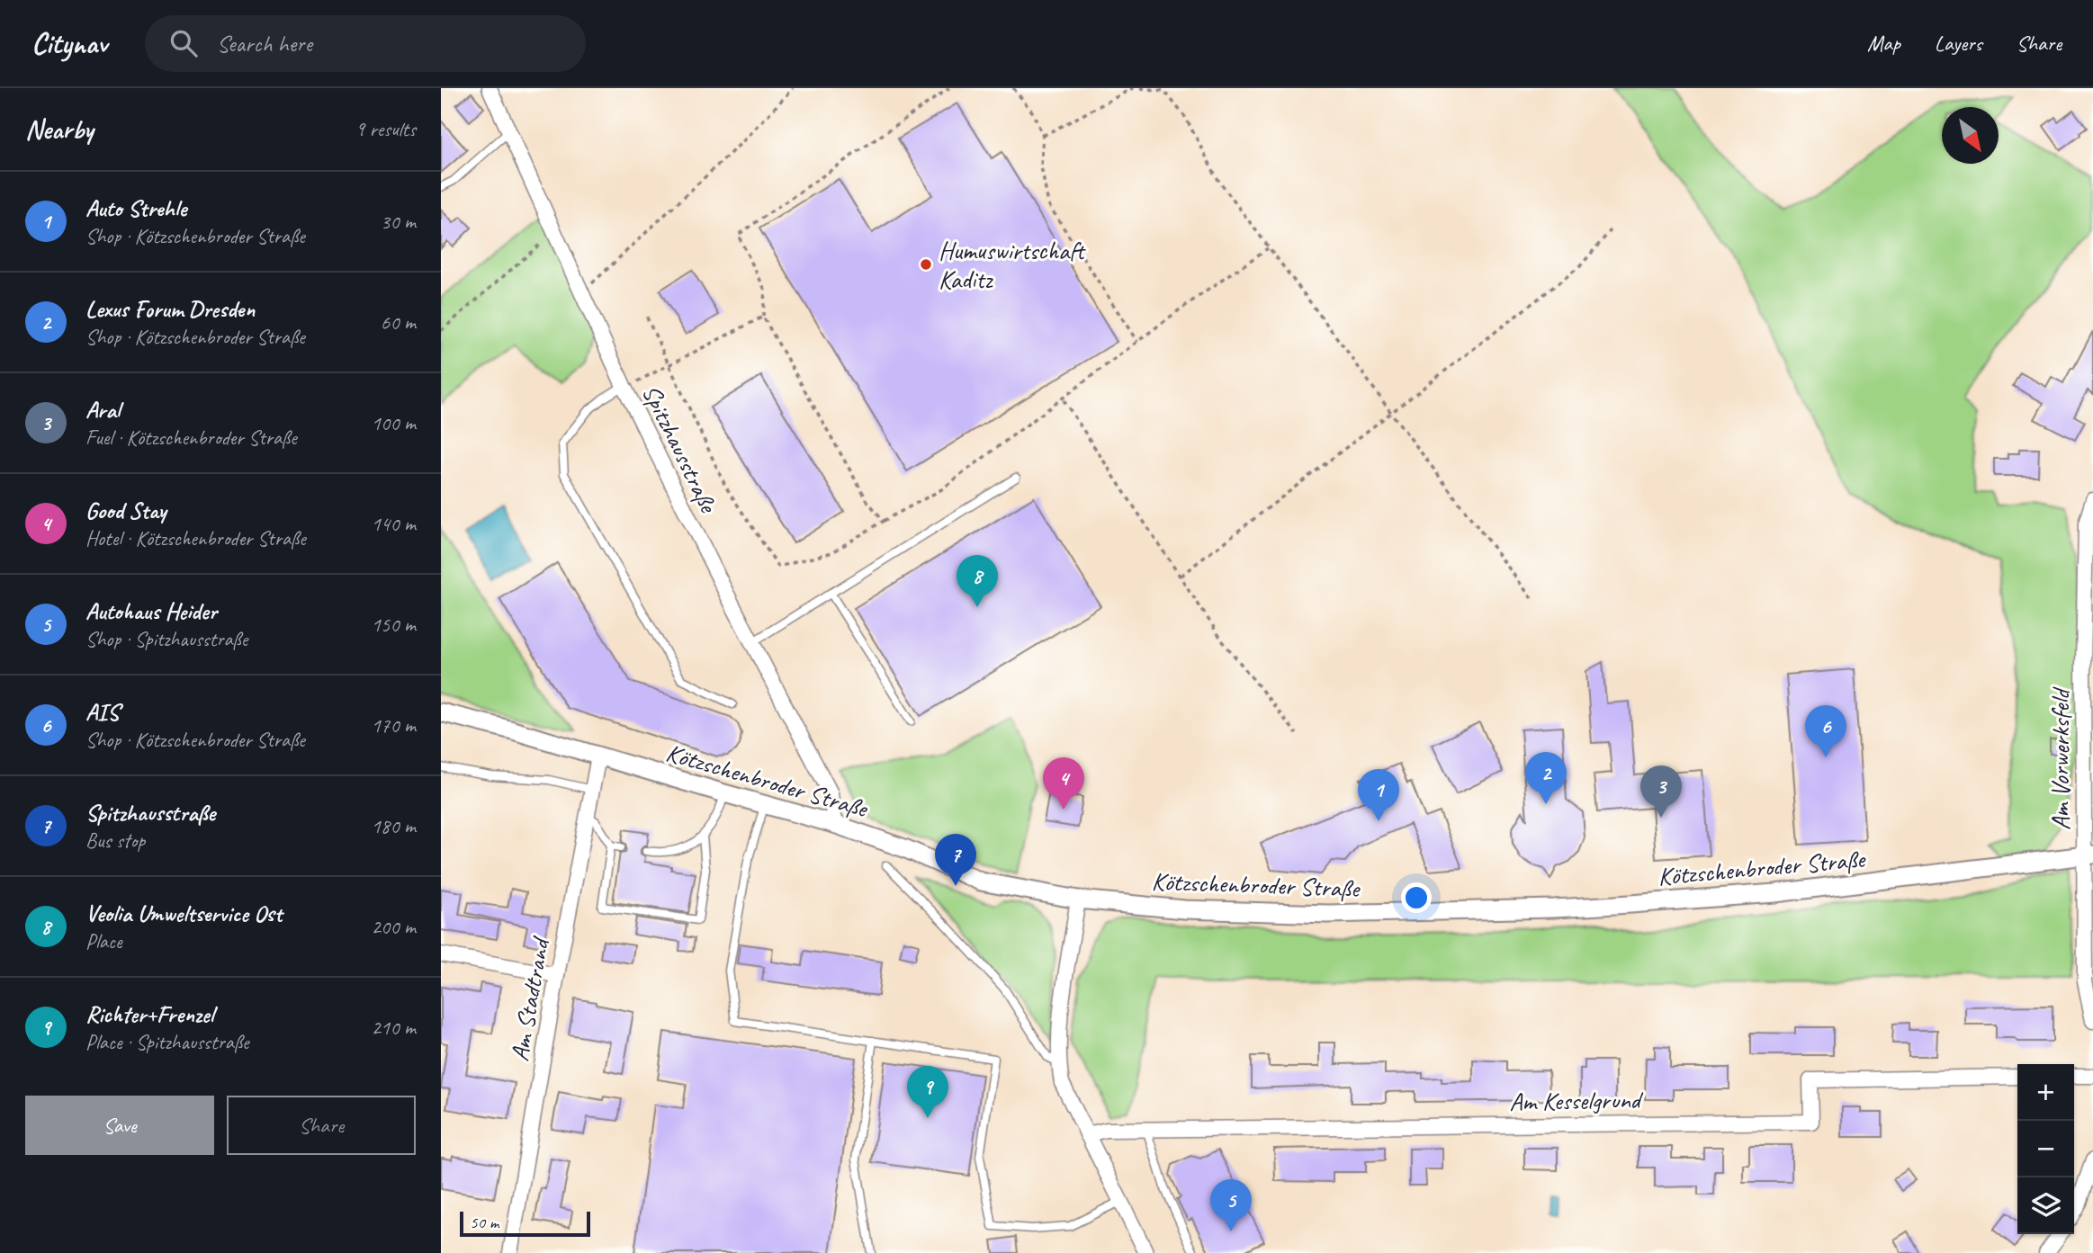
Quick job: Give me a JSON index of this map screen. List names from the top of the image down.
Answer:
{
  "streets": {
    "street": [
      "Spitzhausstraße",
      "Am Vorwerksfeld",
      "Kötzschenbroder Straße",
      "Am Stadtrand",
      "Am Kesselgrund"
    ]
  },
  "crossings": [
    ["Spitzhausstraße", "Kötzschenbroder Straße"],
    ["Am Vorwerksfeld", "Kötzschenbroder Straße"],
    ["Kötzschenbroder Straße", "Am Stadtrand"]
  ],
  "places": ["Humuswirtschaft Kaditz"],
  "scale_bar": "50 m",
  "north": "bottom right",
  "page": {
    "header": "Citynav",
    "search": "Search here",
    "nav": ["Map", "Layers", "Share"],
    "heading": ["Nearby", "9 results"],
    "list": [
      {
        "mark": "1",
        "name": "Auto Strehle",
        "note": "Shop · Kötzschenbroder Straße",
        "value": "30 m"
      },
      {
        "mark": "2",
        "name": "Lexus Forum Dresden",
        "note": "Shop · Kötzschenbroder Straße",
        "value": "60 m"
      },
      {
        "mark": "3",
        "name": "Aral",
        "note": "Fuel · Kötzschenbroder Straße",
        "value": "100 m"
      },
      {
        "mark": "4",
        "name": "Good Stay",
        "note": "Hotel · Kötzschenbroder Straße",
        "value": "140 m"
      },
      {
        "mark": "5",
        "name": "Autohaus Heider",
        "note": "Shop · Spitzhausstraße",
        "value": "150 m"
      },
      {
        "mark": "6",
        "name": "AIS",
        "note": "Shop · Kötzschenbroder Straße",
        "value": "170 m"
      },
      {
        "mark": "7",
        "name": "Spitzhausstraße",
        "note": "Bus stop",
        "value": "180 m"
      },
      {
        "mark": "8",
        "name": "Veolia Umweltservice Ost",
        "note": "Place",
        "value": "200 m"
      },
      {
        "mark": "9",
        "name": "Richter+Frenzel",
        "note": "Place · Spitzhausstraße",
        "value": "210 m"
      }
    ],
    "pins": [
      "8",
      "6",
      "2",
      "4",
      "3",
      "1",
      "7",
      "9",
      "5"
    ],
    "map_buttons": ["+", "−"],
    "buttons": ["Save", "Share"],
    "scale": "50 m"
  }
}
